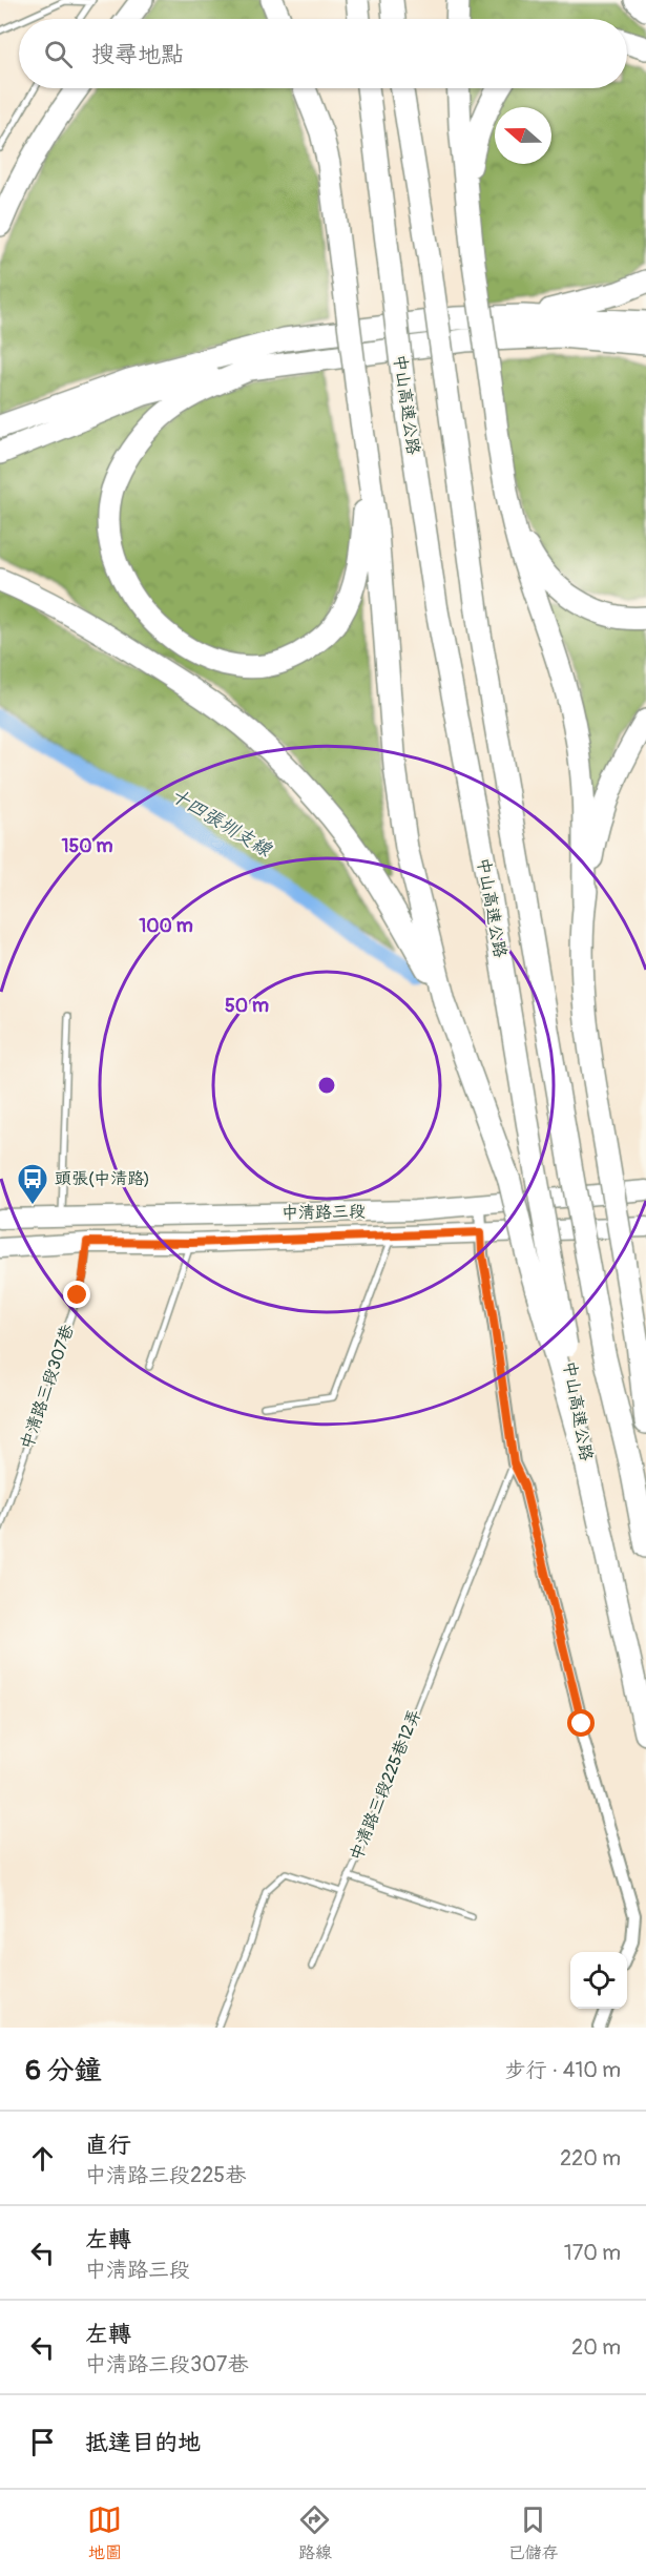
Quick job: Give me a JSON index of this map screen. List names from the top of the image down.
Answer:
{
  "streets": {
    "highway": ["中山高速公路"],
    "main road": ["中清路三段"],
    "lane": ["中清路三段307巷", "中清路三段225巷12弄"]
  },
  "crossings": [
    ["中清路三段", "中清路三段307巷"]
  ],
  "water": ["十四張圳支線"],
  "places": {
    "bus stop": ["頭張(中清路)"]
  },
  "north": "left",
  "page": {
    "search": "搜尋地點",
    "heading": ["6 分鐘", "步行 · 410 m"],
    "list": [
      ["直行", "中清路三段225巷", "220 m"],
      ["左轉", "中清路三段", "170 m"],
      ["左轉", "中清路三段307巷", "20 m"],
      "抵達目的地"
    ],
    "nav": ["地圖", "路線", "已儲存"]
  },
  "rings": ["150 m", "100 m", "50 m"]
}
